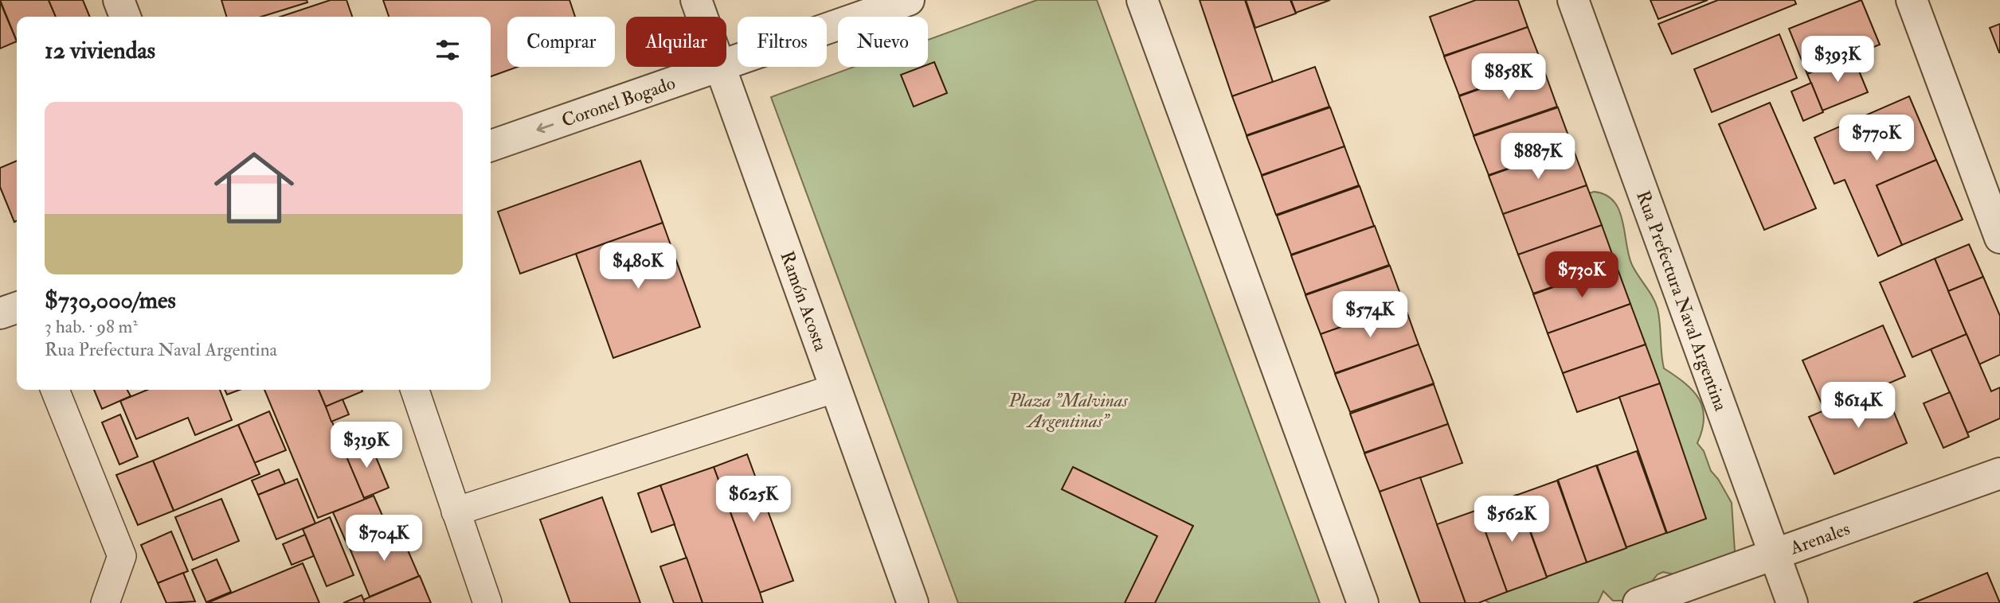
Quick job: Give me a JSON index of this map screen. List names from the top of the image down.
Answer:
{
  "streets": {
    "street": [
      "Coronel Bogado",
      "Ramón Acosta",
      "Rua Prefectura Naval Argentina",
      "Arenales"
    ]
  },
  "crossings": [
    ["Coronel Bogado", "Ramón Acosta"],
    ["Rua Prefectura Naval Argentina", "Arenales"]
  ],
  "one_way": ["Coronel Bogado"],
  "parks": ["Plaza \"Malvinas Argentinas\""],
  "page": {
    "chip": [
      "Comprar",
      "Alquilar",
      "Filtros",
      "Nuevo"
    ],
    "heading": "12 viviendas",
    "price": [
      "$393K",
      "$858K",
      "$770K",
      "$887K",
      "$480K",
      "$730K",
      "$574K",
      "$614K",
      "$319K",
      "$625K",
      "$562K",
      "$704K"
    ],
    "list": [
      {
        "name": "$730,000/mes",
        "note": "3 hab. · 98 m² · Rua Prefectura Naval Argentina"
      }
    ]
  }
}
